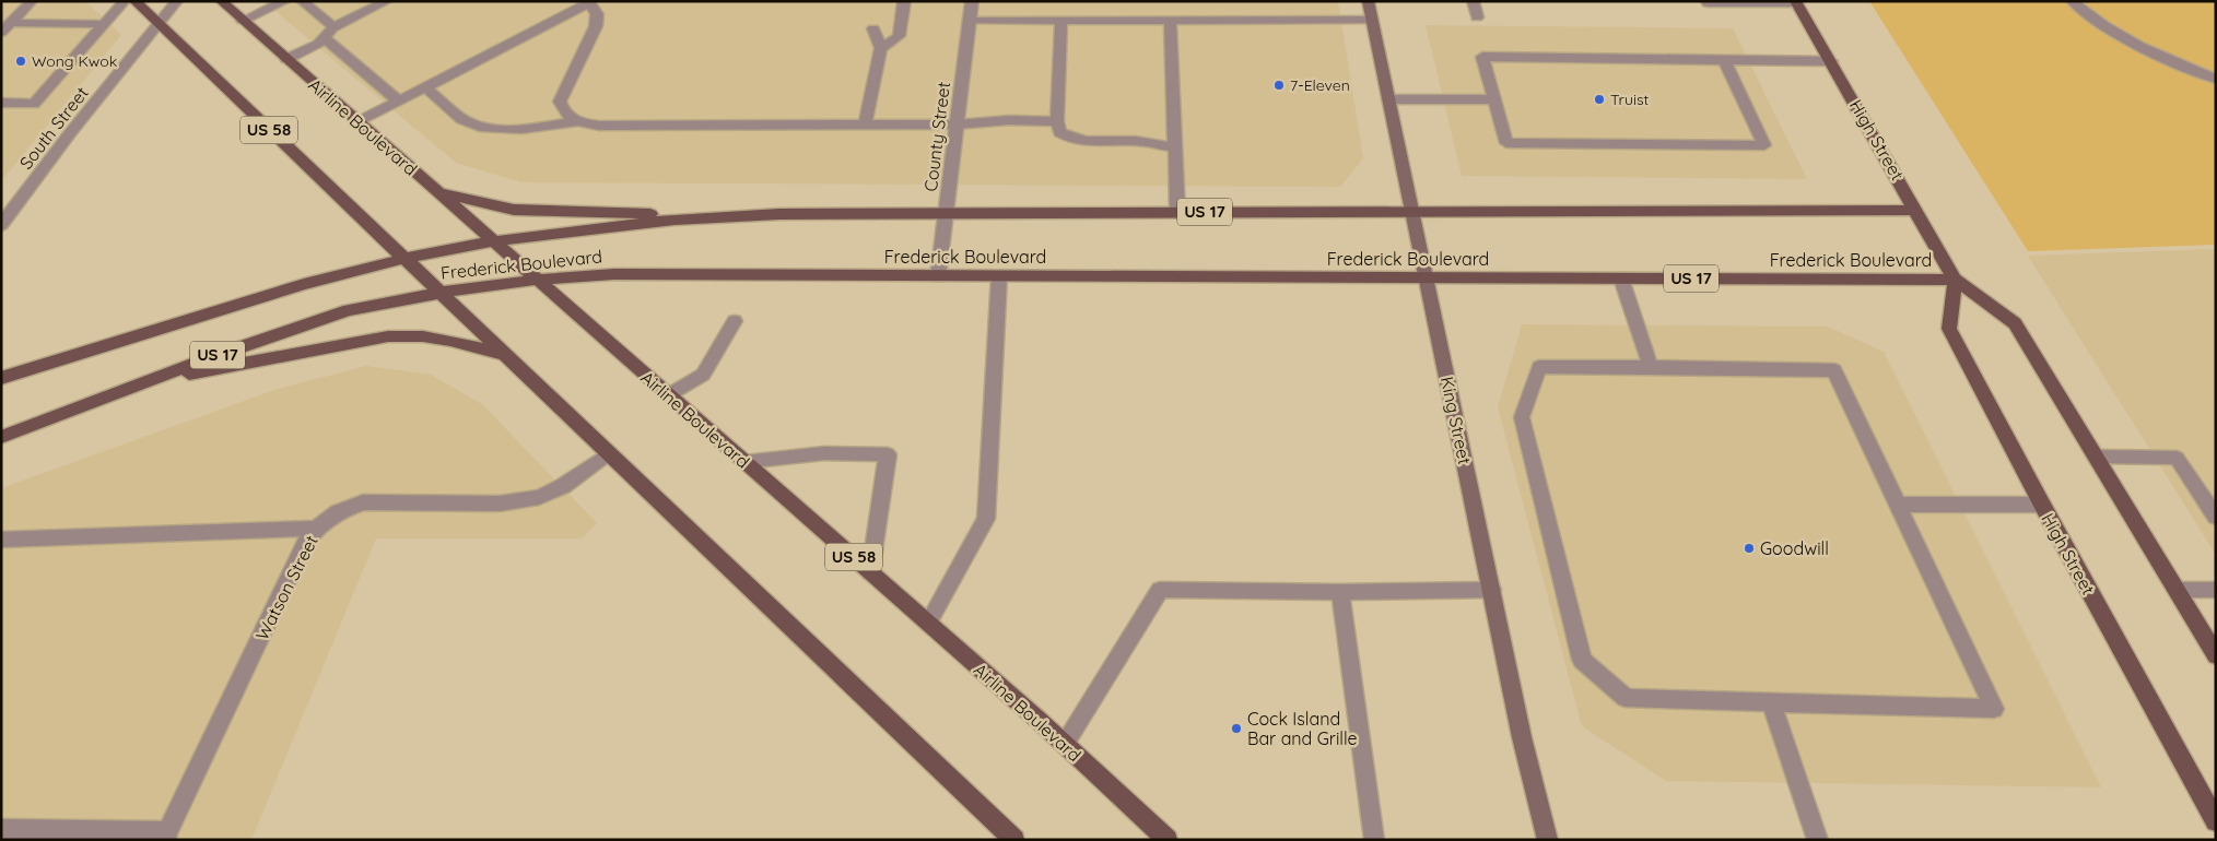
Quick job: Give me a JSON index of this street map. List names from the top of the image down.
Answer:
{
  "streets": {
    "main road": [
      "Airline Boulevard",
      "US 58",
      "High Street",
      "US 17",
      "Frederick Boulevard"
    ],
    "street": [
      "South Street",
      "County Street",
      "King Street",
      "Watson Street"
    ]
  },
  "crossings": [
    ["Airline Boulevard", "Frederick Boulevard"],
    ["South Street", "US 58"],
    ["US 58", "Frederick Boulevard"],
    ["US 58", "Watson Street"],
    ["County Street", "Frederick Boulevard"],
    ["High Street", "Frederick Boulevard"],
    ["Frederick Boulevard", "King Street"]
  ],
  "places": [
    "Wong Kwok",
    "7-Eleven",
    "Truist",
    "Goodwill",
    "Cock Island Bar and Grille"
  ]
}
